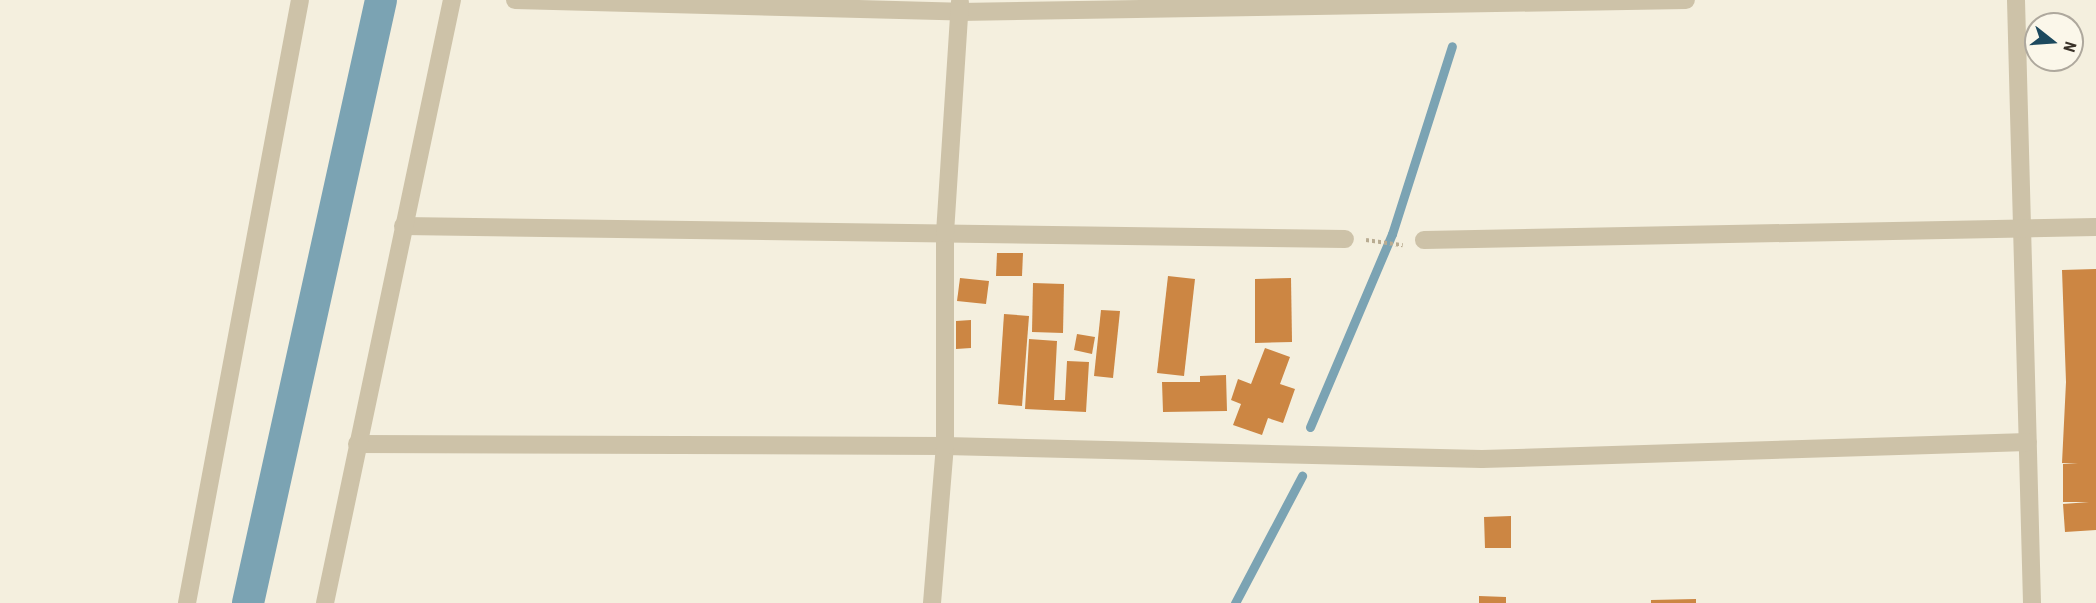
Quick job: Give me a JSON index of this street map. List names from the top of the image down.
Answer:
{
  "north": "right"
}
